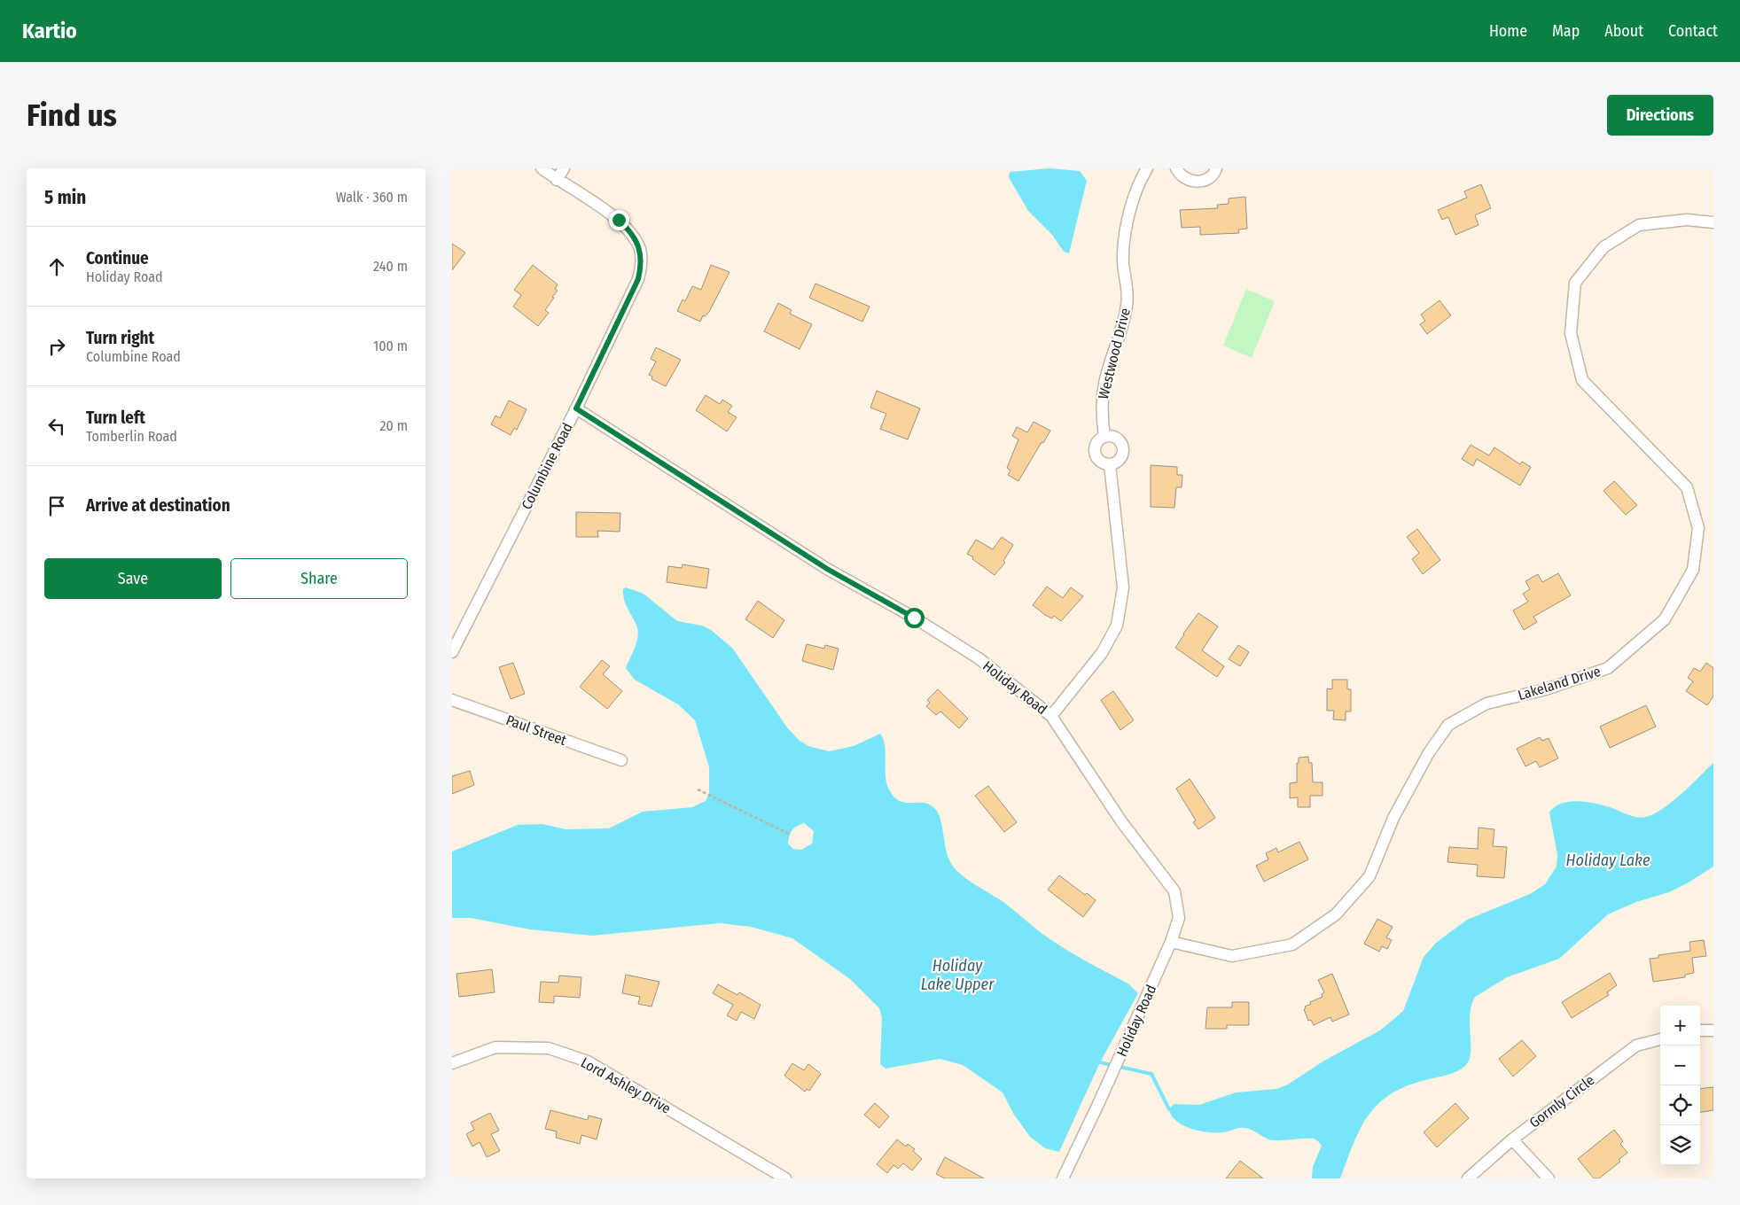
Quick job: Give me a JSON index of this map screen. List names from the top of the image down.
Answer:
{
  "streets": {
    "street": [
      "Westwood Drive",
      "Columbine Road",
      "Lakeland Drive",
      "Holiday Road",
      "Paul Street",
      "Lord Ashley Drive",
      "Gormly Circle"
    ]
  },
  "crossings": [
    ["Columbine Road", "Holiday Road"],
    ["Lakeland Drive", "Holiday Road"]
  ],
  "water": ["Holiday Lake", "Holiday Lake Upper"],
  "page": {
    "header": "Kartio",
    "nav": [
      "Home",
      "Map",
      "About",
      "Contact"
    ],
    "buttons": [
      "Directions",
      ["Save", "Share"]
    ],
    "title": "Find us",
    "heading": ["5 min", "Walk · 360 m"],
    "list": [
      ["Continue", "Holiday Road", "240 m"],
      ["Turn right", "Columbine Road", "100 m"],
      ["Turn left", "Tomberlin Road", "20 m"],
      "Arrive at destination"
    ],
    "map_buttons": ["+", "−"]
  }
}
